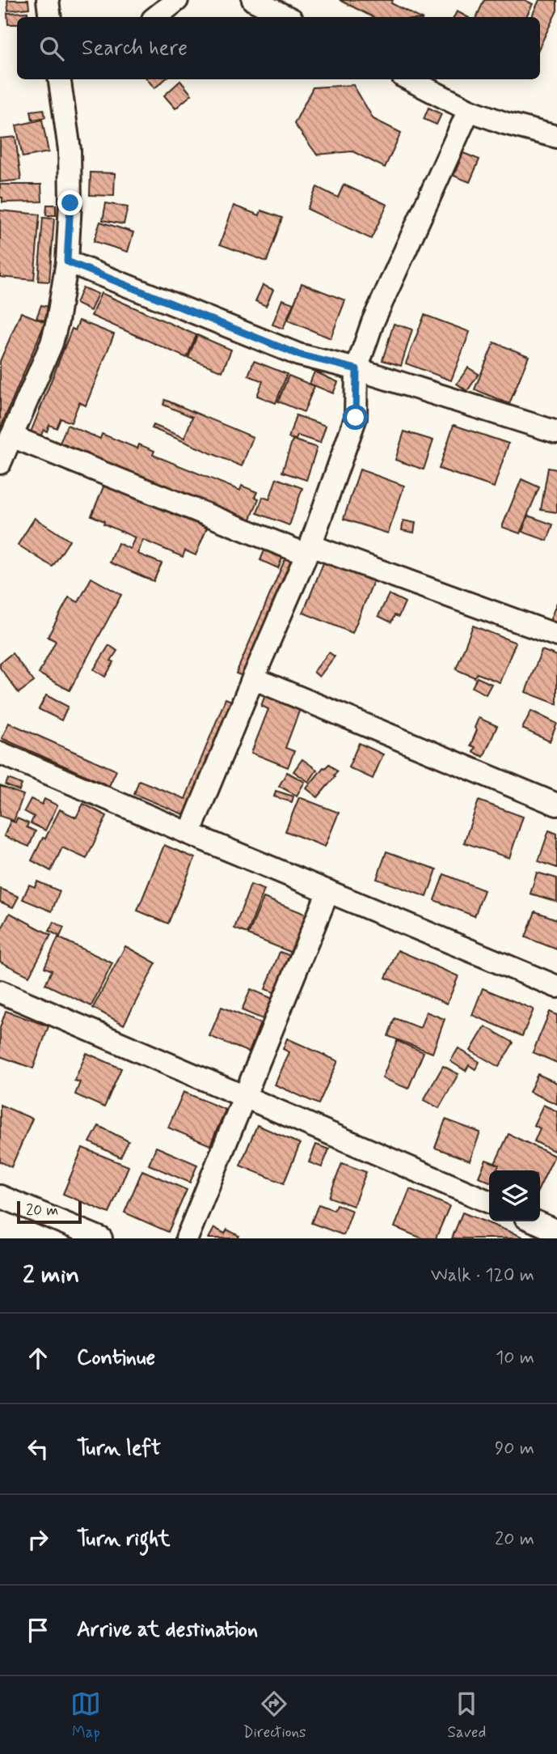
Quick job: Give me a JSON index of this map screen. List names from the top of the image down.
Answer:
{
  "scale_bar": "20 m",
  "page": {
    "search": "Search here",
    "scale": "20 m",
    "heading": ["2 min", "Walk · 120 m"],
    "list": [
      ["Continue", "10 m"],
      ["Turn left", "90 m"],
      ["Turn right", "20 m"],
      "Arrive at destination"
    ],
    "nav": ["Map", "Directions", "Saved"]
  }
}
